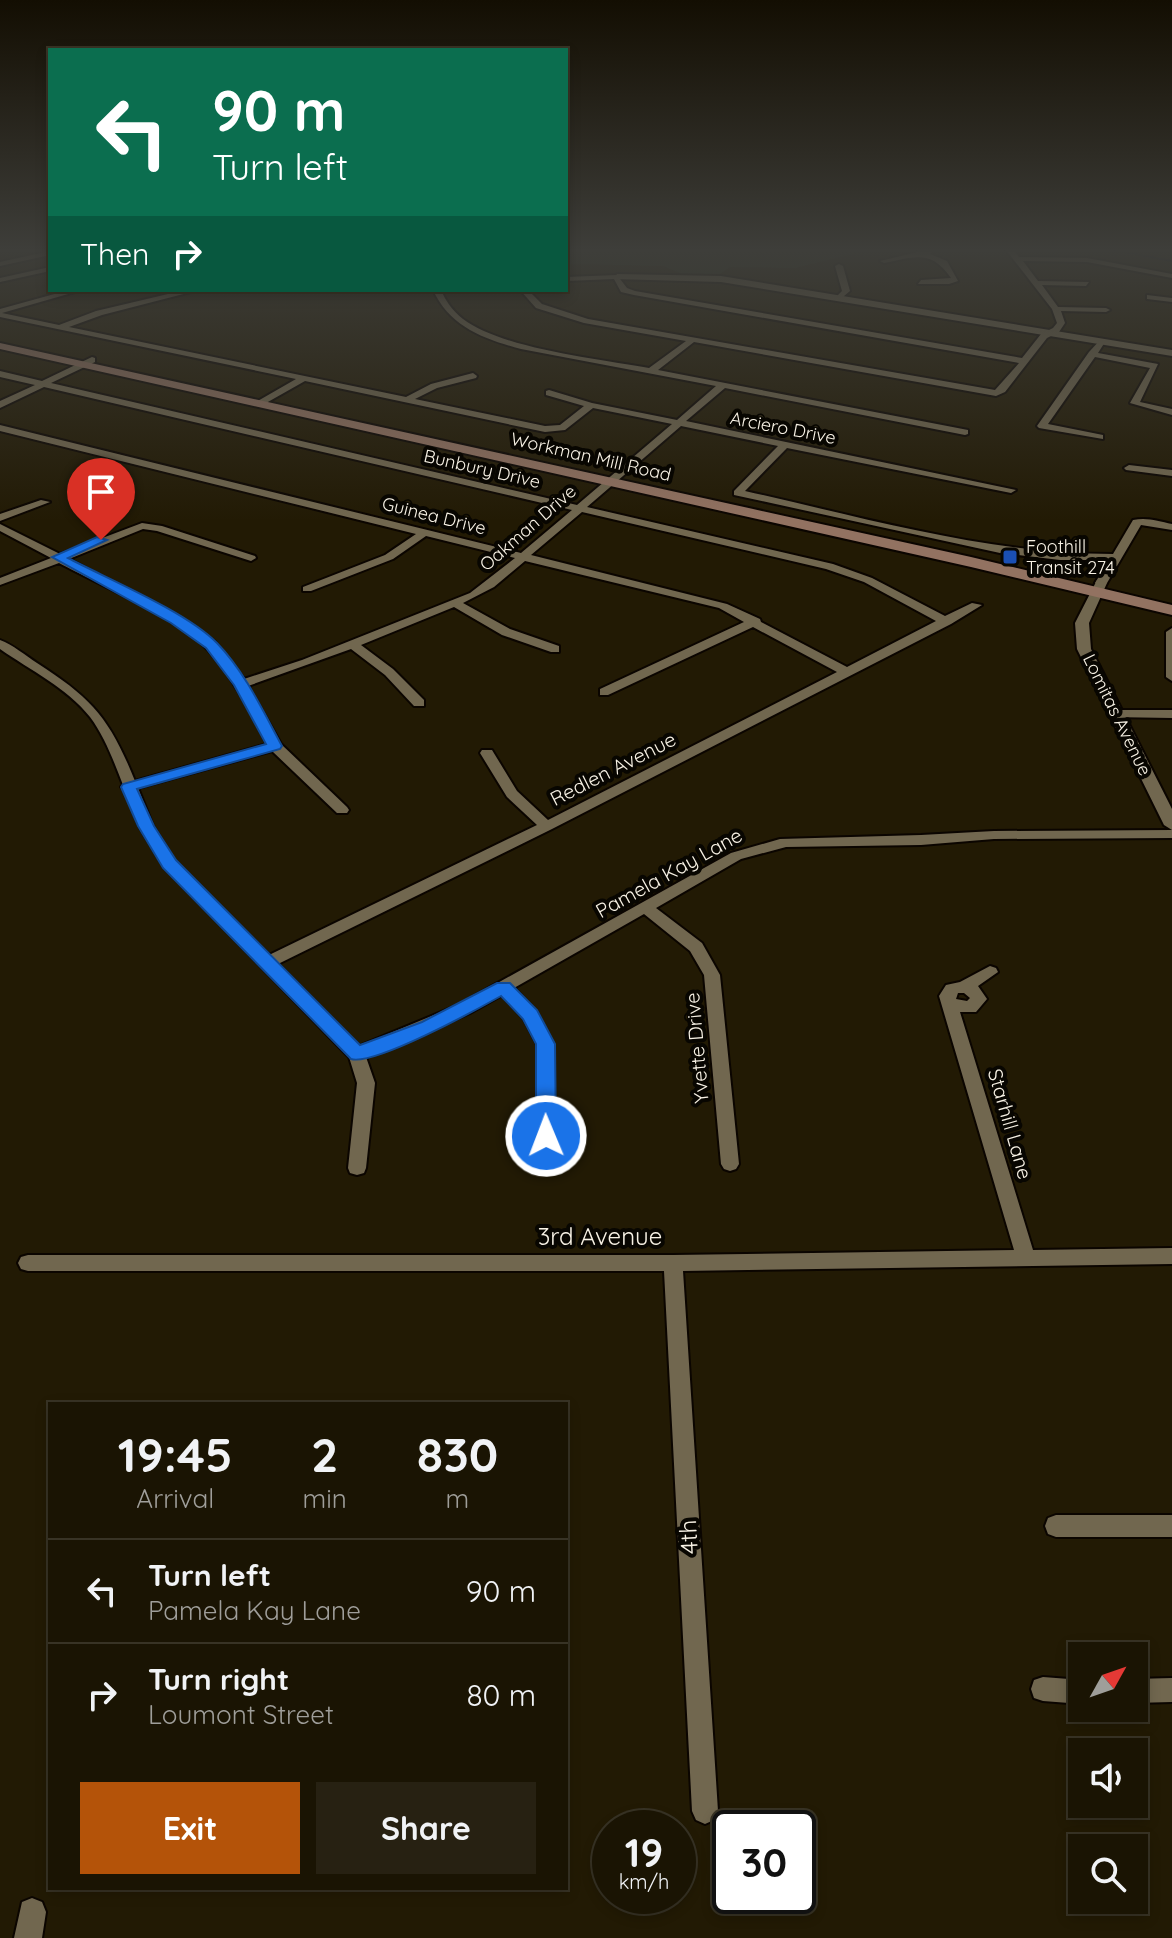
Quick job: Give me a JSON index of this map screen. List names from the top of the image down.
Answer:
{
  "streets": {
    "main road": ["Workman Mill Road"],
    "street": [
      "Arciero Drive",
      "Bunbury Drive",
      "Guinea Drive",
      "Oakman Drive",
      "Lomitas Avenue",
      "Redlen Avenue",
      "Pamela Kay Lane",
      "Yvette Drive",
      "Starhill Lane",
      "3rd Avenue",
      "4th"
    ]
  },
  "crossings": [
    ["Arciero Drive", "Oakman Drive"],
    ["Workman Mill Road", "Oakman Drive"],
    ["Workman Mill Road", "Lomitas Avenue"],
    ["Bunbury Drive", "Oakman Drive"],
    ["Bunbury Drive", "Redlen Avenue"],
    ["Guinea Drive", "Oakman Drive"],
    ["Guinea Drive", "Redlen Avenue"],
    ["Pamela Kay Lane", "Yvette Drive"],
    ["Starhill Lane", "3rd Avenue"],
    ["3rd Avenue", "4th"]
  ],
  "places": {
    "transit": ["Foothill Transit 274"]
  },
  "north": "top right",
  "page": {
    "turn": ["90 m", "Turn left"],
    "then": "Then",
    "eta": [
      "19:45",
      "Arrival",
      "2",
      "min",
      "830",
      "m"
    ],
    "list": [
      {
        "name": "Turn left",
        "note": "Pamela Kay Lane",
        "value": "90 m"
      },
      {
        "name": "Turn right",
        "note": "Loumont Street",
        "value": "80 m"
      }
    ],
    "buttons": ["Exit", "Share"],
    "speed": "19 km/h",
    "limit": "30"
  }
}
